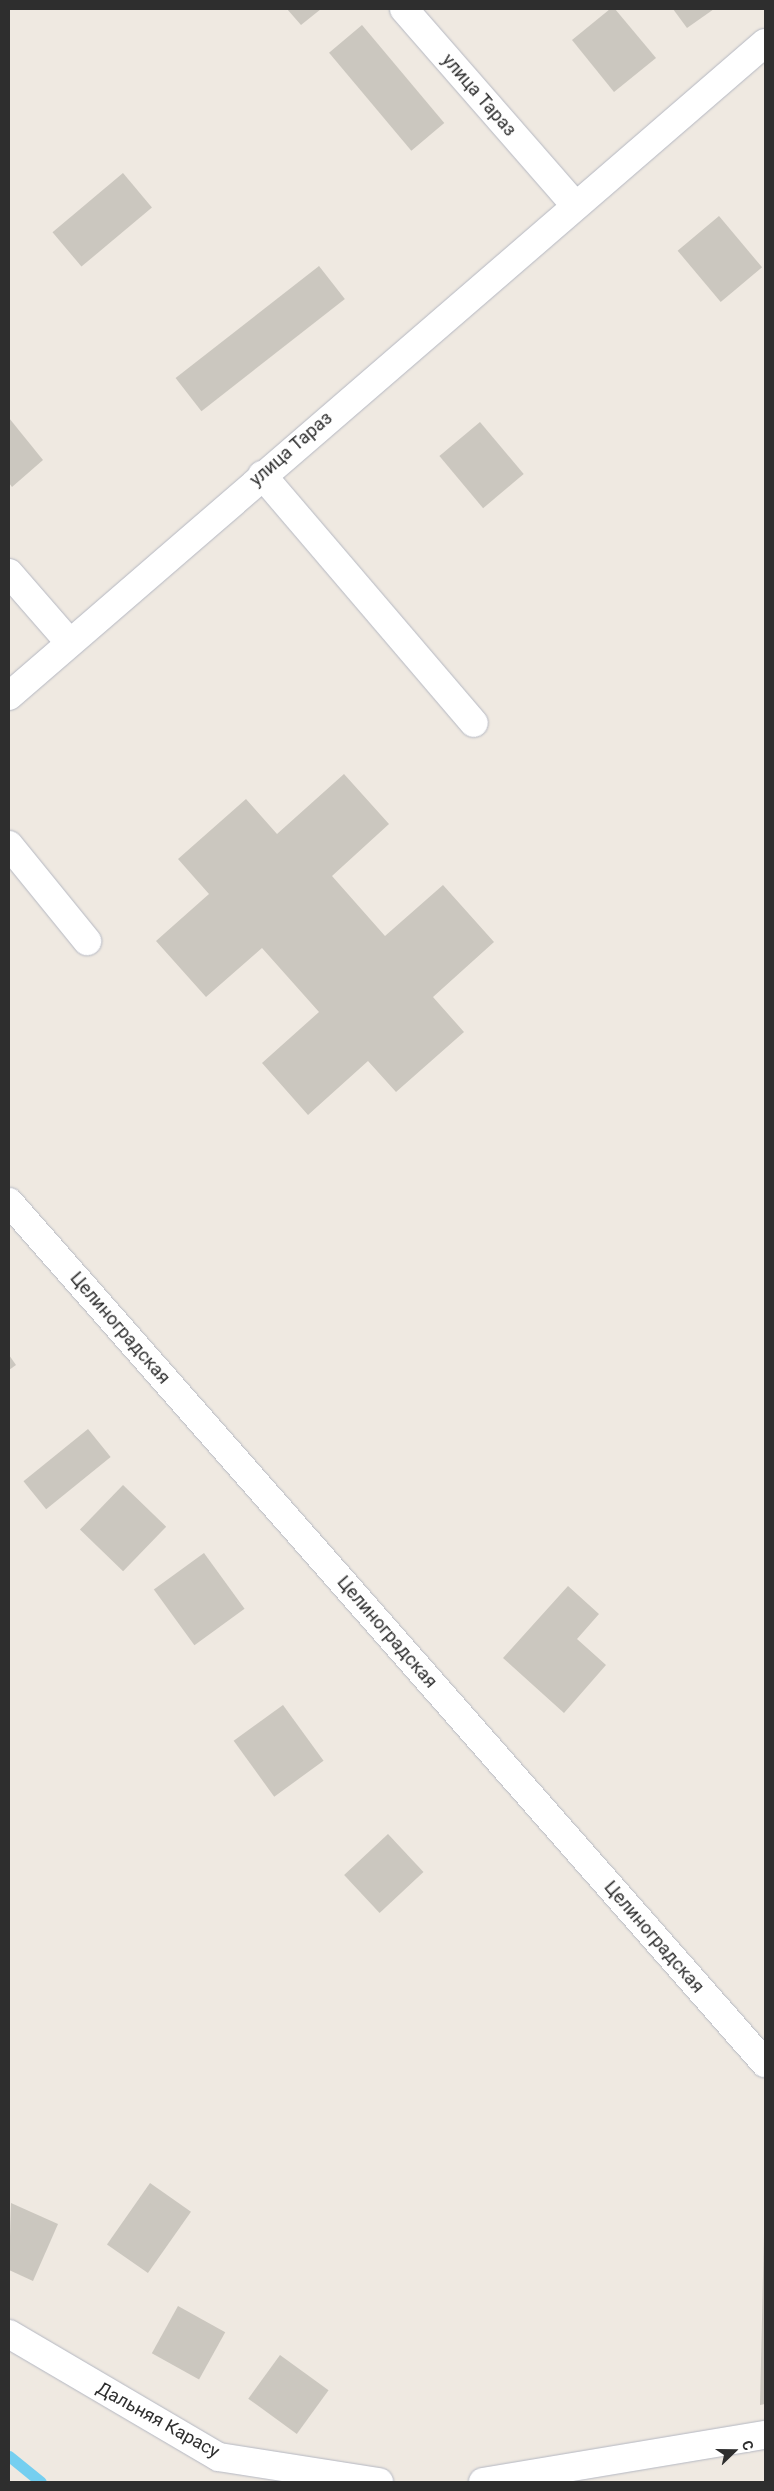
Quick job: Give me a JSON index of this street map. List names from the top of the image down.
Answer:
{
  "streets": {
    "street": ["улица Тараз", "Целиноградская", "Дальняя Карасу"]
  },
  "north": "right"
}
